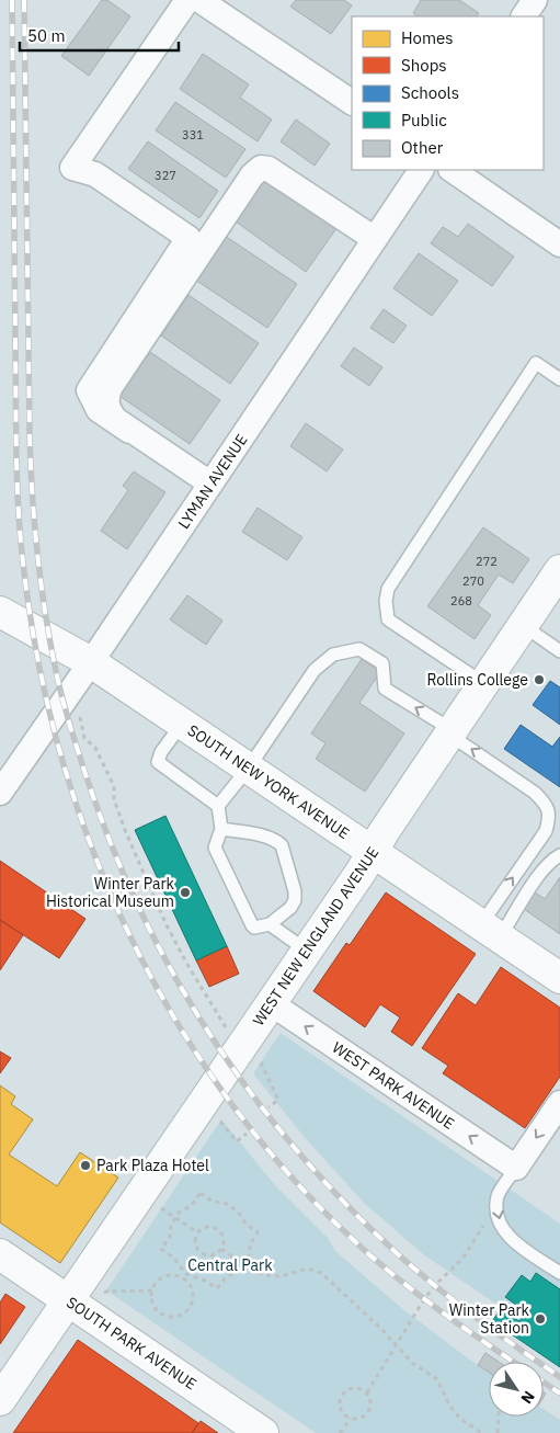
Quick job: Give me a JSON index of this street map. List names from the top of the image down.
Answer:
{
  "streets": {
    "street": [
      "LYMAN AVENUE",
      "SOUTH NEW YORK AVENUE",
      "WEST NEW ENGLAND AVENUE",
      "WEST PARK AVENUE",
      "SOUTH PARK AVENUE"
    ]
  },
  "crossings": [
    ["LYMAN AVENUE", "SOUTH NEW YORK AVENUE"],
    ["SOUTH NEW YORK AVENUE", "WEST NEW ENGLAND AVENUE"],
    ["WEST NEW ENGLAND AVENUE", "WEST PARK AVENUE"],
    ["WEST NEW ENGLAND AVENUE", "SOUTH PARK AVENUE"]
  ],
  "one_way": ["WEST PARK AVENUE"],
  "parks": ["Central Park"],
  "places": [
    "Rollins College",
    "Winter Park Historical Museum",
    "Park Plaza Hotel",
    "Winter Park Station"
  ],
  "house_numbers": [
    "331",
    "327",
    "272",
    "270",
    "268"
  ],
  "legend": [
    "Homes",
    "Shops",
    "Schools",
    "Public",
    "Other"
  ],
  "scale_bar": "50 m",
  "north": "bottom right"
}
